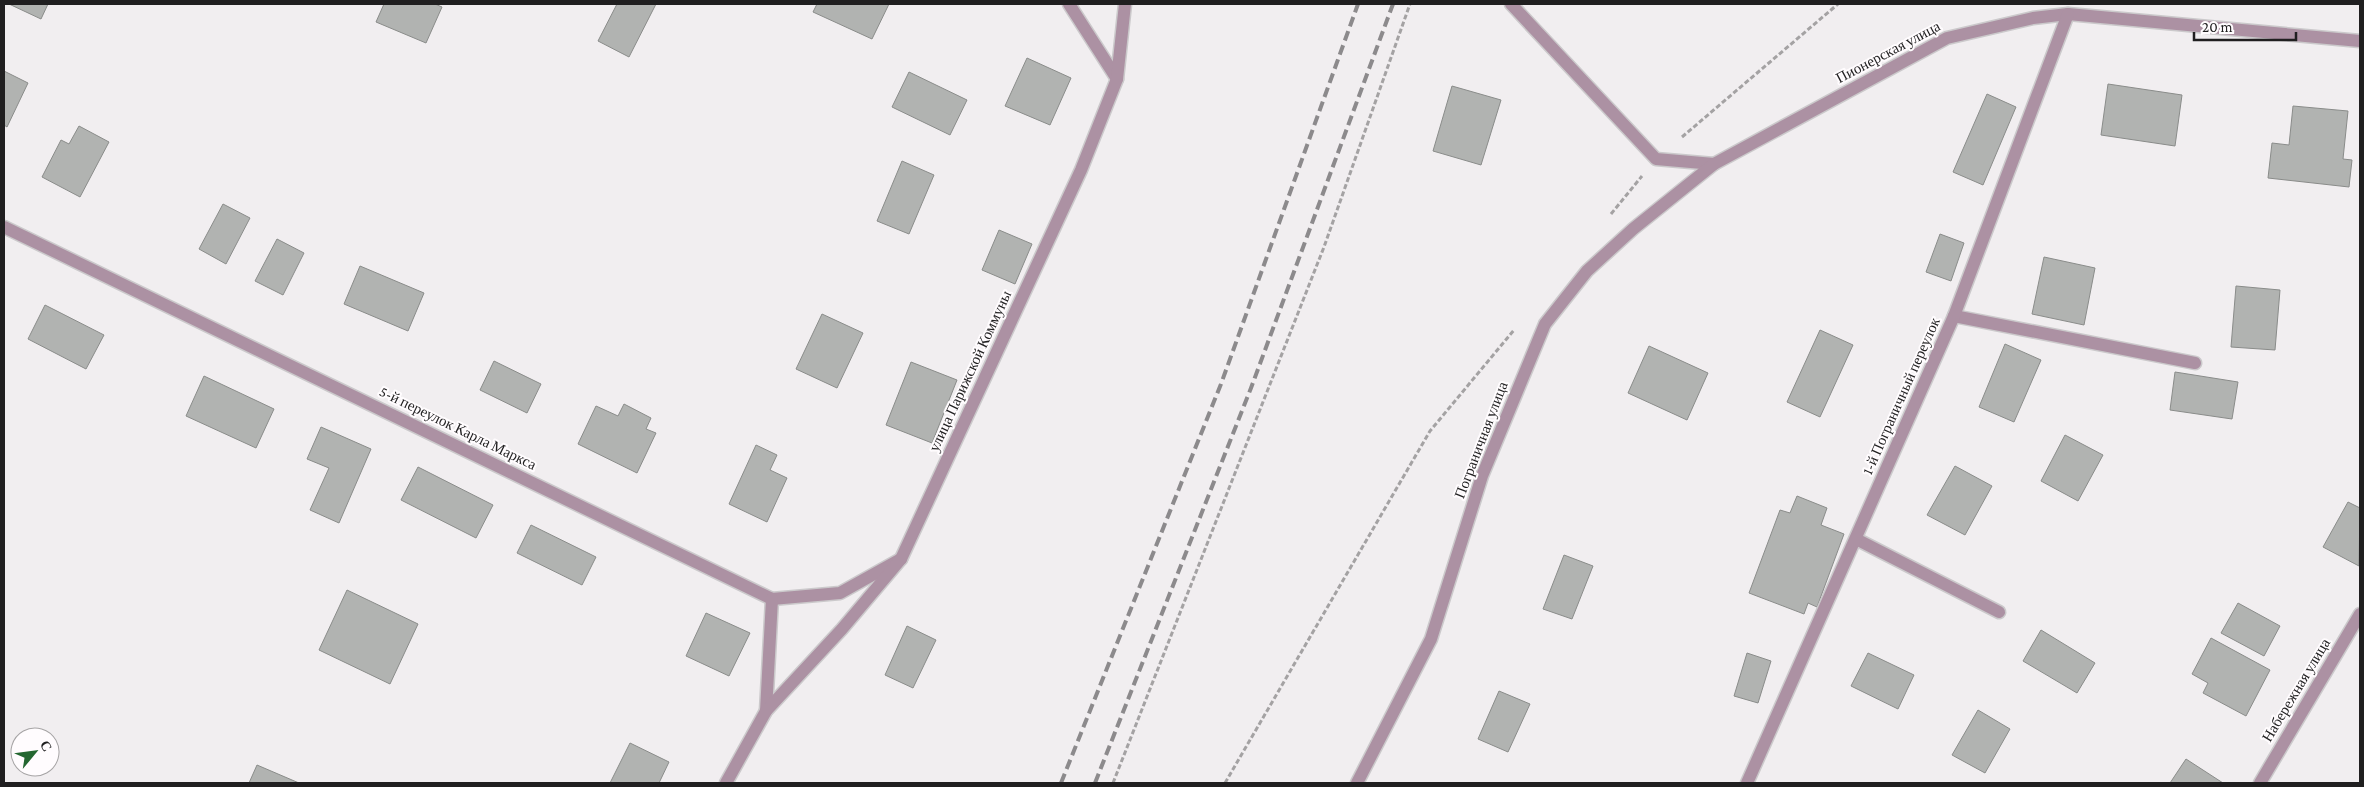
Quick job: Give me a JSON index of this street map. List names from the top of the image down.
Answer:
{
  "streets": {
    "street": [
      "Пионерская улица",
      "улица Парижской Коммуны",
      "1-й Пограничный переулок",
      "5-й переулок Карла Маркса",
      "Пограничная улица",
      "Набережная улица"
    ]
  },
  "crossings": [
    ["Пионерская улица", "1-й Пограничный переулок"],
    ["Пионерская улица", "Пограничная улица"],
    ["улица Парижской Коммуны", "5-й переулок Карла Маркса"]
  ],
  "scale_bar": "20 m",
  "north": "top right"
}
